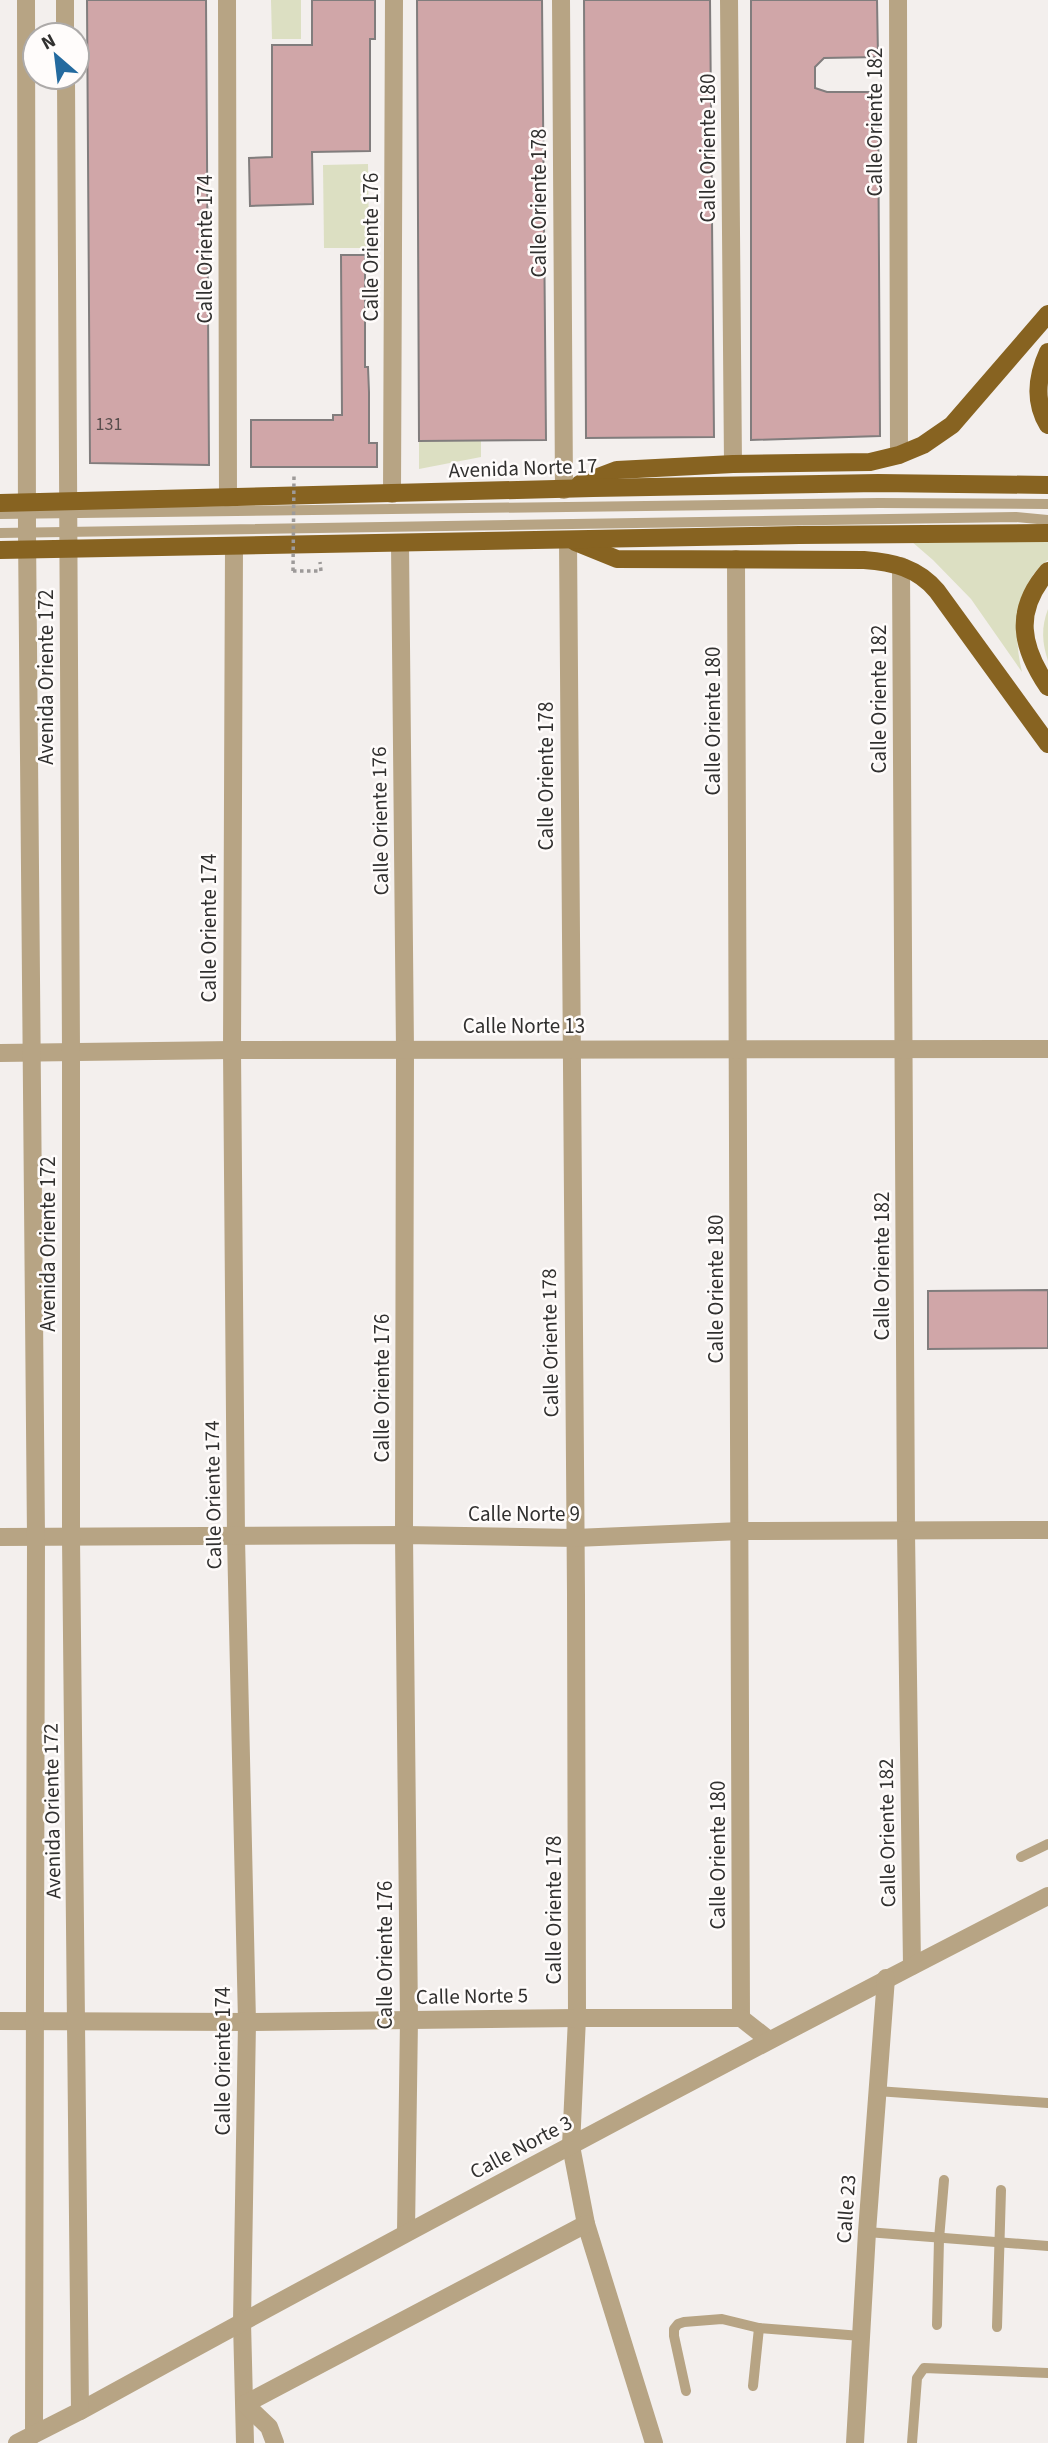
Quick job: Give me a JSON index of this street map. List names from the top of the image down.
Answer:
{
  "streets": {
    "main road": ["Avenida Norte 17"],
    "street": [
      "Calle Oriente 182",
      "Calle Oriente 180",
      "Calle Oriente 178",
      "Calle Oriente 176",
      "Calle Oriente 174",
      "Avenida Oriente 172",
      "Calle Norte 13",
      "Calle Norte 9",
      "Calle Norte 5",
      "Calle Norte 3",
      "Calle 23"
    ]
  },
  "crossings": [
    ["Calle Oriente 182", "Calle Norte 13"],
    ["Calle Oriente 182", "Calle Norte 9"],
    ["Calle Oriente 182", "Calle Norte 3"],
    ["Calle Oriente 180", "Calle Norte 13"],
    ["Calle Oriente 180", "Calle Norte 9"],
    ["Calle Oriente 180", "Calle Norte 5"],
    ["Calle Oriente 178", "Avenida Norte 17"],
    ["Calle Oriente 178", "Calle Norte 13"],
    ["Calle Oriente 178", "Calle Norte 9"],
    ["Calle Oriente 178", "Calle Norte 5"],
    ["Calle Oriente 178", "Calle Norte 3"],
    ["Calle Oriente 176", "Avenida Norte 17"],
    ["Calle Oriente 176", "Calle Norte 13"],
    ["Calle Oriente 176", "Calle Norte 9"],
    ["Calle Oriente 176", "Calle Norte 5"],
    ["Calle Oriente 176", "Calle Norte 3"],
    ["Calle Oriente 174", "Avenida Norte 17"],
    ["Calle Oriente 174", "Calle Norte 13"],
    ["Calle Oriente 174", "Calle Norte 9"],
    ["Calle Oriente 174", "Calle Norte 5"],
    ["Calle Oriente 174", "Calle Norte 3"],
    ["Avenida Norte 17", "Avenida Oriente 172"],
    ["Avenida Oriente 172", "Calle Norte 13"],
    ["Avenida Oriente 172", "Calle Norte 9"],
    ["Avenida Oriente 172", "Calle Norte 5"],
    ["Avenida Oriente 172", "Calle Norte 3"],
    ["Calle Norte 3", "Calle 23"]
  ],
  "house_numbers": ["131"],
  "north": "top left"
}
